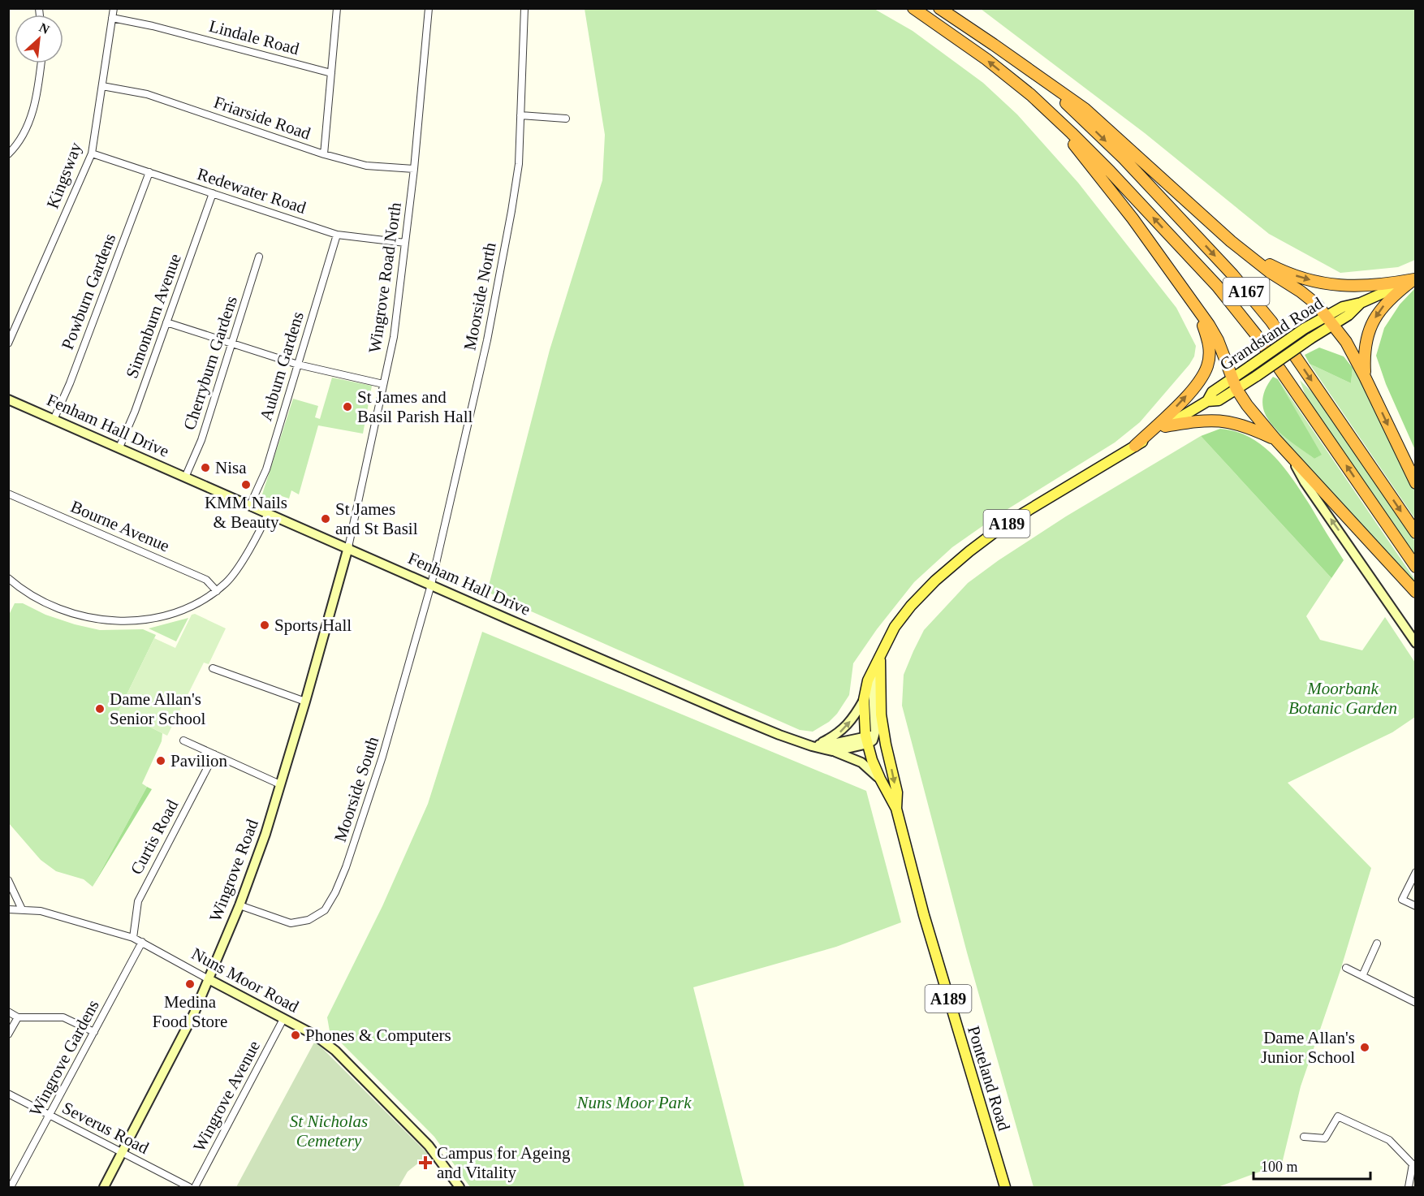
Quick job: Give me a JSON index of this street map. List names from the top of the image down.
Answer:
{
  "streets": {
    "highway": ["A167"],
    "main road": ["Grandstand Road", "A189", "Ponteland Road"],
    "street": [
      "Lindale Road",
      "Friarside Road",
      "Kingsway",
      "Redewater Road",
      "Wingrove Road North",
      "Powburn Gardens",
      "Moorside North",
      "Simonburn Avenue",
      "Cherryburn Gardens",
      "Auburn Gardens",
      "Fenham Hall Drive",
      "Bourne Avenue",
      "Moorside South",
      "Curtis Road",
      "Wingrove Road",
      "Nuns Moor Road",
      "Wingrove Gardens",
      "Wingrove Avenue",
      "Severus Road"
    ]
  },
  "crossings": [
    ["Lindale Road", "Kingsway"],
    ["Friarside Road", "Kingsway"],
    ["Friarside Road", "Wingrove Road North"],
    ["Kingsway", "Redewater Road"],
    ["Redewater Road", "Wingrove Road North"],
    ["Redewater Road", "Powburn Gardens"],
    ["Redewater Road", "Simonburn Avenue"],
    ["Redewater Road", "Auburn Gardens"],
    ["Wingrove Road North", "Fenham Hall Drive"],
    ["Wingrove Road North", "Wingrove Road"],
    ["Powburn Gardens", "Fenham Hall Drive"],
    ["Moorside North", "Fenham Hall Drive"],
    ["Moorside North", "Moorside South"],
    ["Simonburn Avenue", "Fenham Hall Drive"],
    ["Grandstand Road", "Ponteland Road"],
    ["Cherryburn Gardens", "Fenham Hall Drive"],
    ["Auburn Gardens", "Fenham Hall Drive"],
    ["Fenham Hall Drive", "Moorside South"],
    ["Fenham Hall Drive", "Wingrove Road"],
    ["Fenham Hall Drive", "Ponteland Road"],
    ["Moorside South", "Wingrove Road"],
    ["Curtis Road", "Nuns Moor Road"],
    ["Wingrove Road", "Nuns Moor Road"],
    ["Wingrove Road", "Severus Road"],
    ["Nuns Moor Road", "Wingrove Gardens"],
    ["Nuns Moor Road", "Wingrove Avenue"],
    ["Wingrove Gardens", "Severus Road"]
  ],
  "parks": ["Moorbank Botanic Garden", "Nuns Moor Park", "St Nicholas Cemetery"],
  "places": {
    "other": [
      "St James and Basil Parish Hall",
      "Nisa",
      "KMM Nails & Beauty",
      "St James and St Basil",
      "Sports Hall",
      "Dame Allan's Senior School",
      "Pavilion",
      "Medina Food Store",
      "Phones & Computers",
      "Dame Allan's Junior School"
    ],
    "health": ["Campus for Ageing and Vitality"]
  },
  "scale_bar": "100 m",
  "north": "top right"
}
